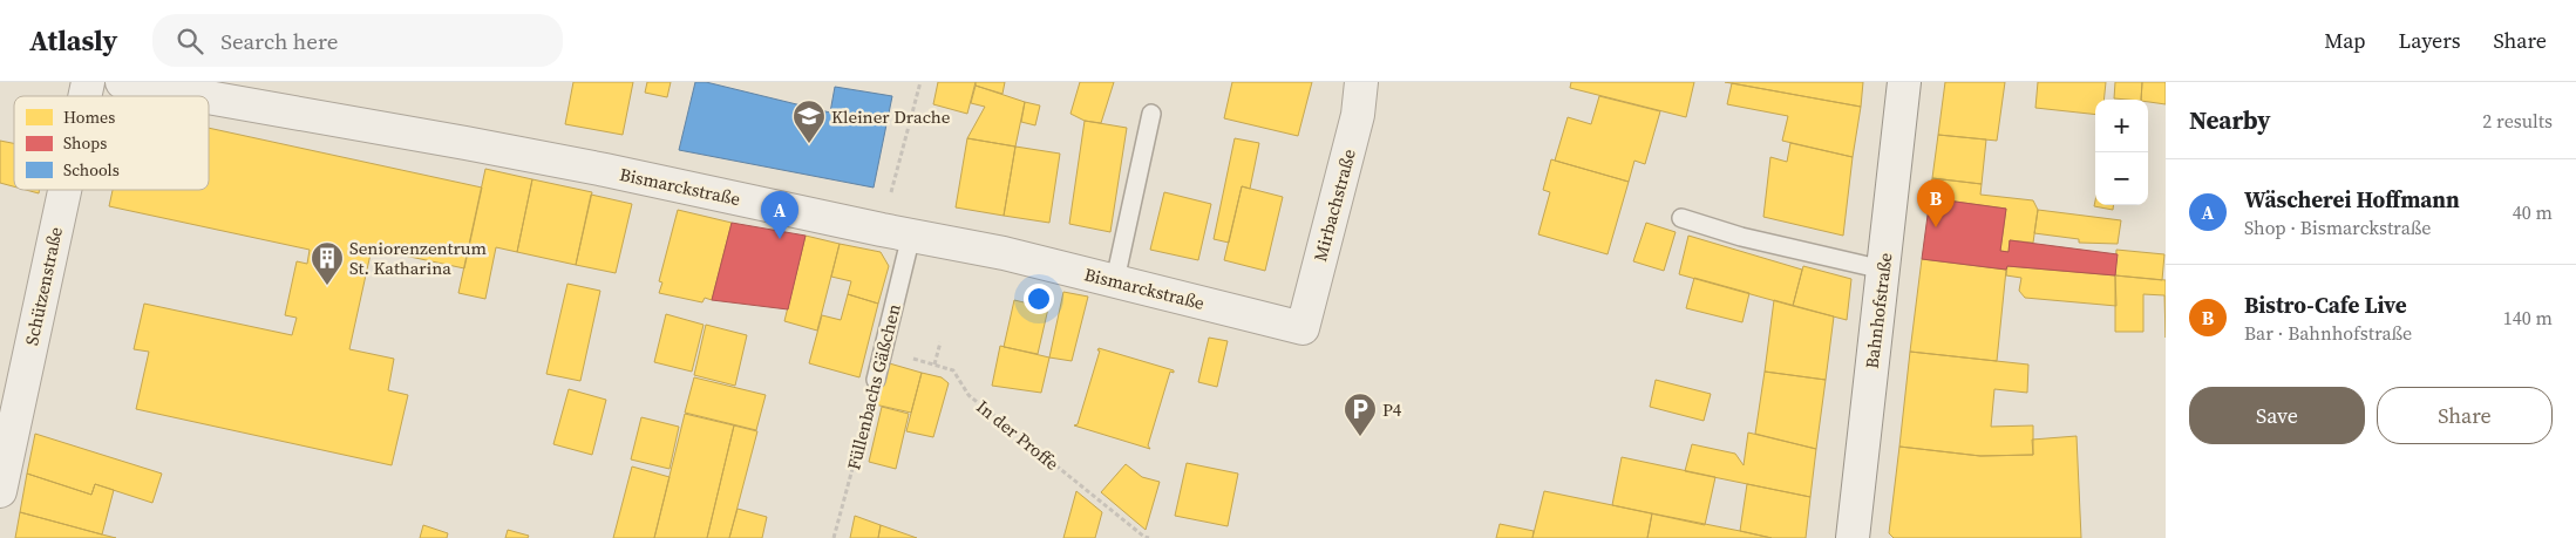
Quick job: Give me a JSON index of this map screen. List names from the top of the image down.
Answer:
{
  "streets": {
    "street": [
      "Bismarckstraße",
      "Mirbachstraße",
      "Schützenstraße",
      "Bahnhofstraße"
    ],
    "lane": ["Füllenbachs Gäßchen"],
    "path": ["In der Proffe"]
  },
  "crossings": [
    ["Bismarckstraße", "Mirbachstraße"],
    ["Bismarckstraße", "Füllenbachs Gäßchen"],
    ["Füllenbachs Gäßchen", "In der Proffe"]
  ],
  "places": {
    "school or university": ["Kleiner Drache"],
    "building": ["Seniorenzentrum St. Katharina"],
    "parking": ["P4"]
  },
  "legend": ["Homes", "Shops", "Schools"],
  "page": {
    "header": "Atlasly",
    "search": "Search here",
    "nav": ["Map", "Layers", "Share"],
    "heading": ["Nearby", "2 results"],
    "map_buttons": ["+", "−"],
    "list": [
      {
        "mark": "A",
        "name": "Wäscherei Hoffmann",
        "note": "Shop · Bismarckstraße",
        "value": "40 m"
      },
      {
        "mark": "B",
        "name": "Bistro-Cafe Live",
        "note": "Bar · Bahnhofstraße",
        "value": "140 m"
      }
    ],
    "pins": ["B", "A"],
    "buttons": ["Save", "Share"]
  }
}
